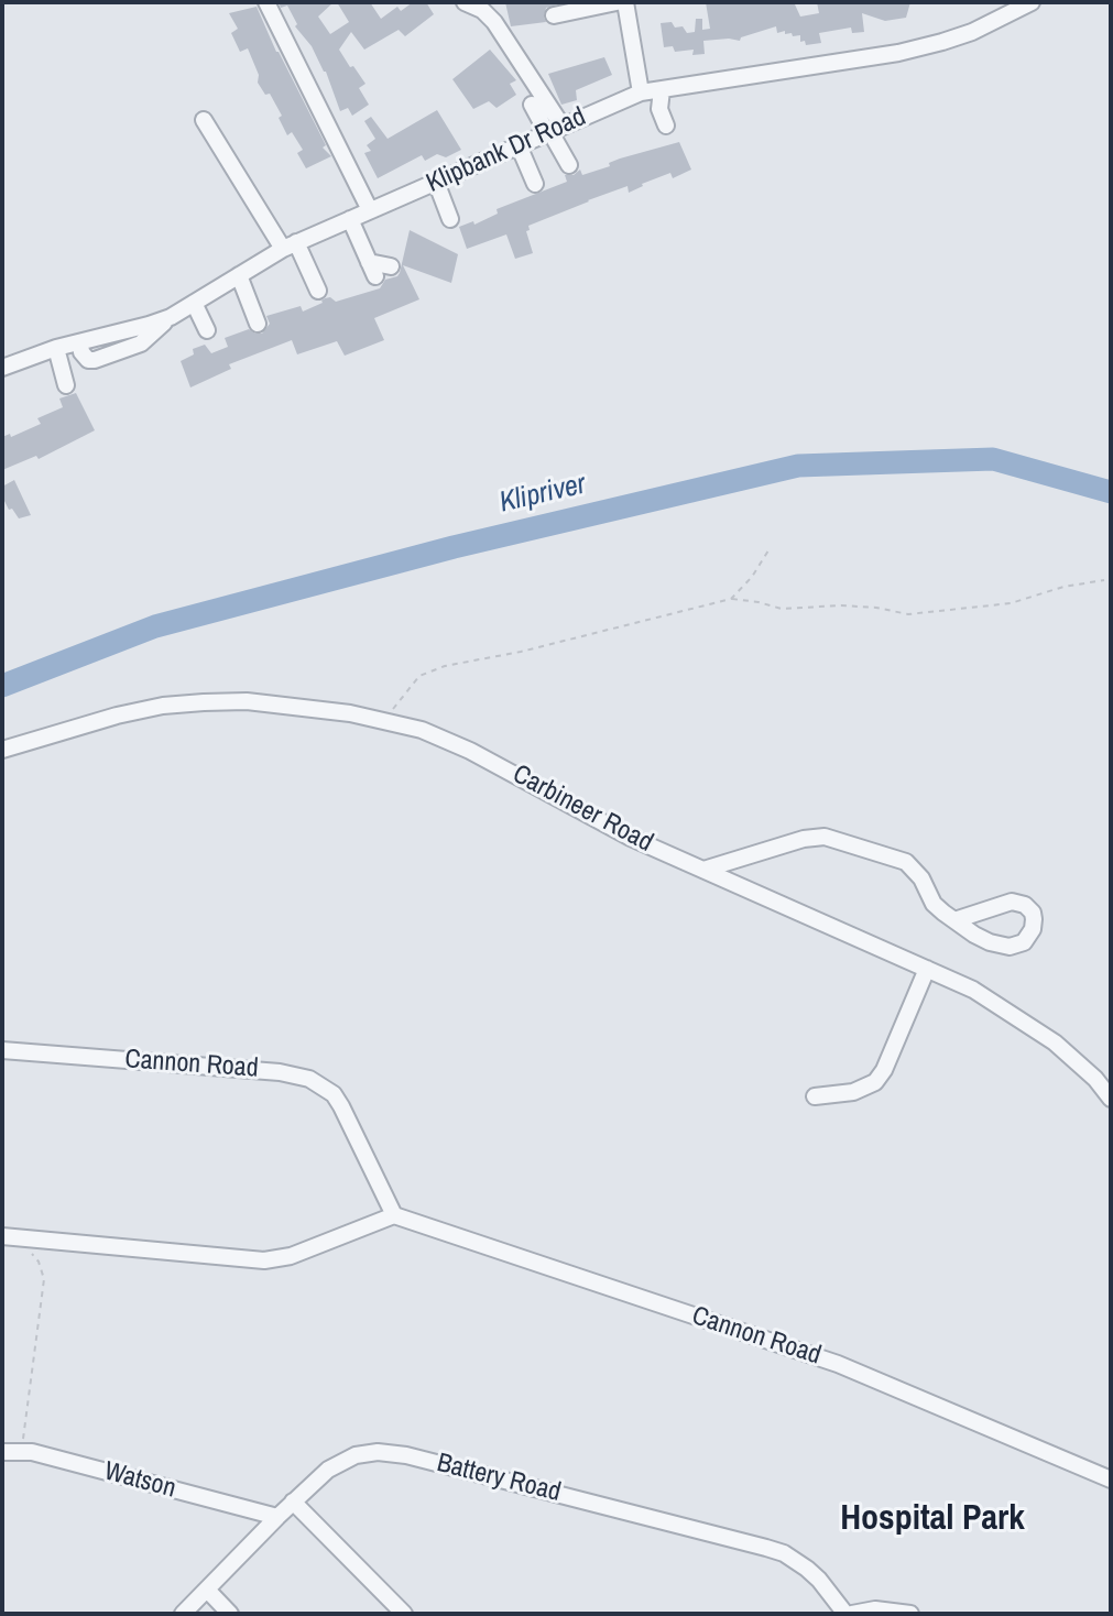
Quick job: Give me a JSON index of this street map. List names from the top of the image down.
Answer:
{
  "streets": {
    "street": [
      "Klipbank Dr Road",
      "Carbineer Road",
      "Cannon Road",
      "Battery Road",
      "Watson"
    ]
  },
  "crossings": [
    ["Battery Road", "Watson"]
  ],
  "districts": ["Hospital Park"],
  "water": ["Klipriver"]
}
